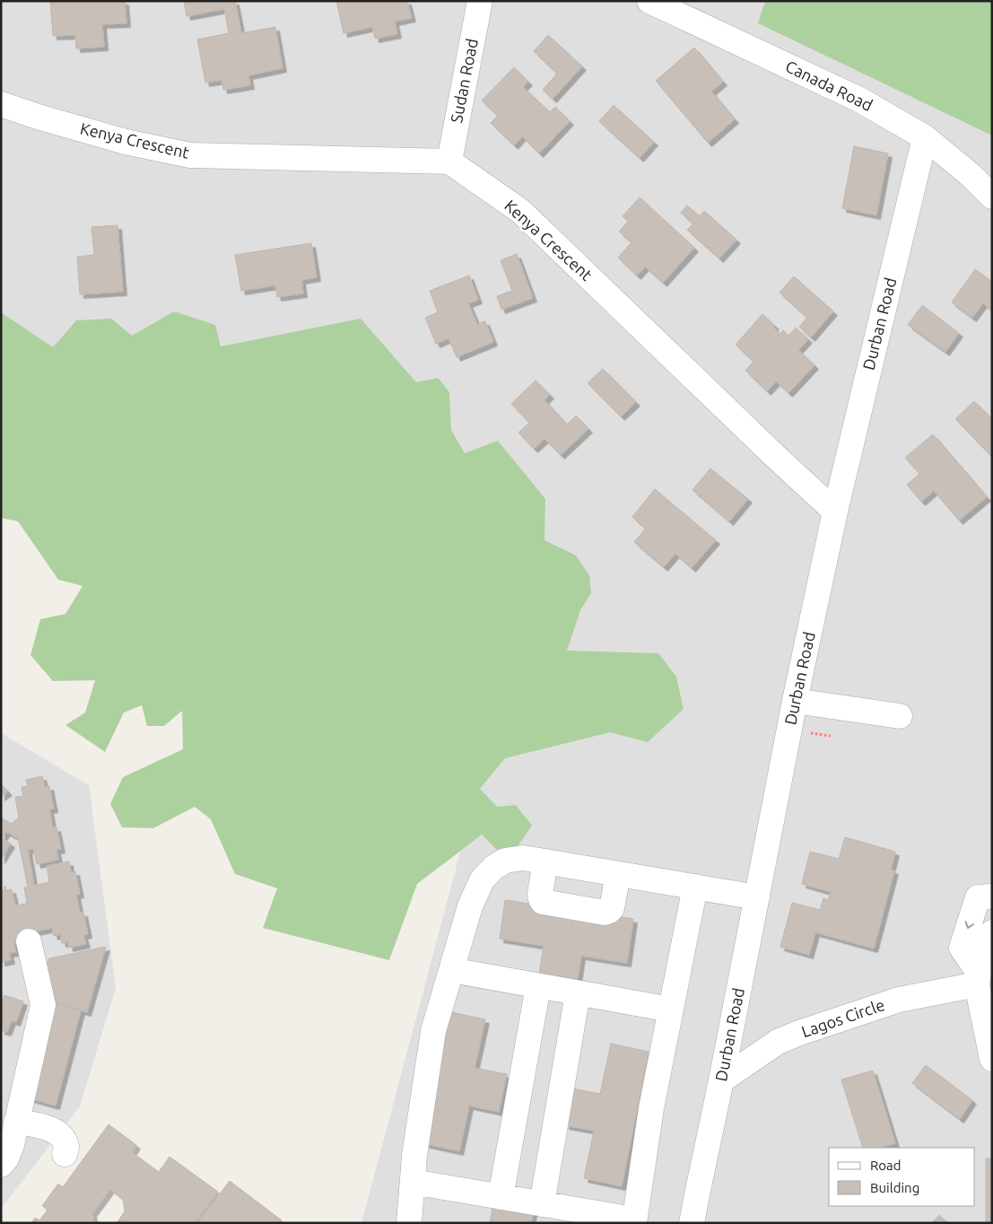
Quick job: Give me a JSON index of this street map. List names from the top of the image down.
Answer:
{
  "streets": {
    "street": [
      "Sudan Road",
      "Canada Road",
      "Kenya Crescent",
      "Durban Road",
      "Lagos Circle"
    ]
  },
  "crossings": [
    ["Sudan Road", "Kenya Crescent"],
    ["Canada Road", "Durban Road"],
    ["Kenya Crescent", "Durban Road"],
    ["Durban Road", "Lagos Circle"]
  ],
  "legend": ["Road", "Building"]
}
